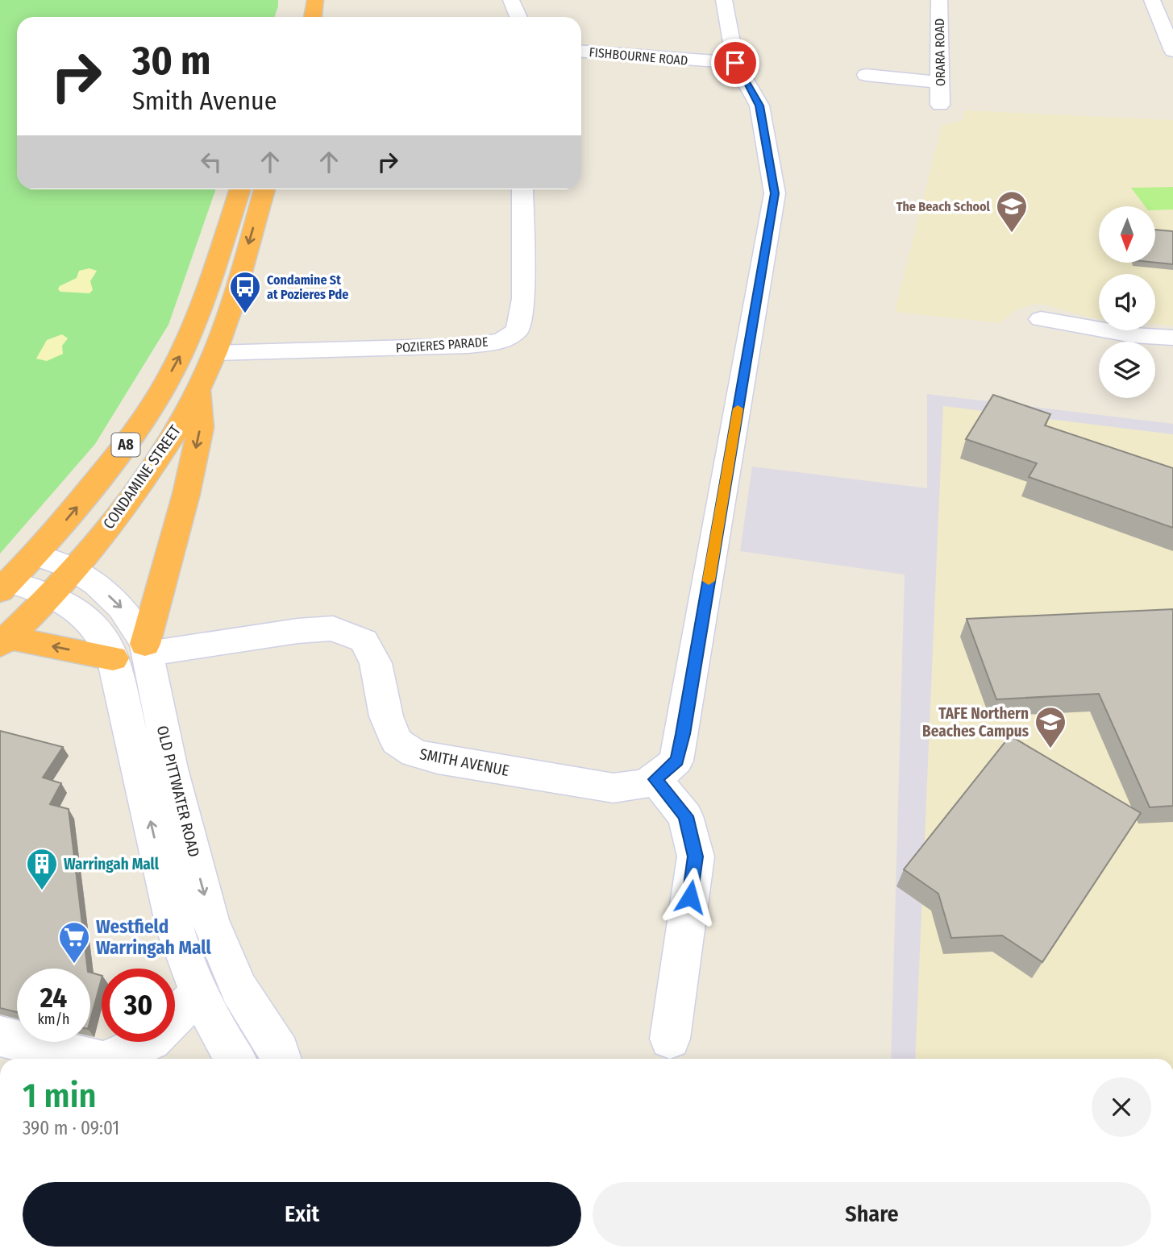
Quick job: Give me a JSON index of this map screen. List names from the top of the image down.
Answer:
{
  "streets": {
    "highway": ["A8", "CONDAMINE STREET"],
    "street": [
      "ORARA ROAD",
      "FISHBOURNE ROAD",
      "POZIERES PARADE",
      "SMITH AVENUE",
      "OLD PITTWATER ROAD"
    ]
  },
  "crossings": [
    ["FISHBOURNE ROAD", "SMITH AVENUE"],
    ["POZIERES PARADE", "CONDAMINE STREET"],
    ["CONDAMINE STREET", "OLD PITTWATER ROAD"],
    ["SMITH AVENUE", "OLD PITTWATER ROAD"]
  ],
  "places": {
    "school or university": ["The Beach School", "TAFE Northern Beaches Campus"],
    "bus stop": ["Condamine St at Pozieres Pde"],
    "building": ["Warringah Mall"],
    "supermarket": ["Westfield Warringah Mall"]
  },
  "north": "bottom",
  "page": {
    "turn": ["30 m", "Smith Avenue"],
    "speed": "24 km/h",
    "limit": "30",
    "heading": ["1 min", "390 m · 09:01"],
    "buttons": ["Exit", "Share"]
  }
}
